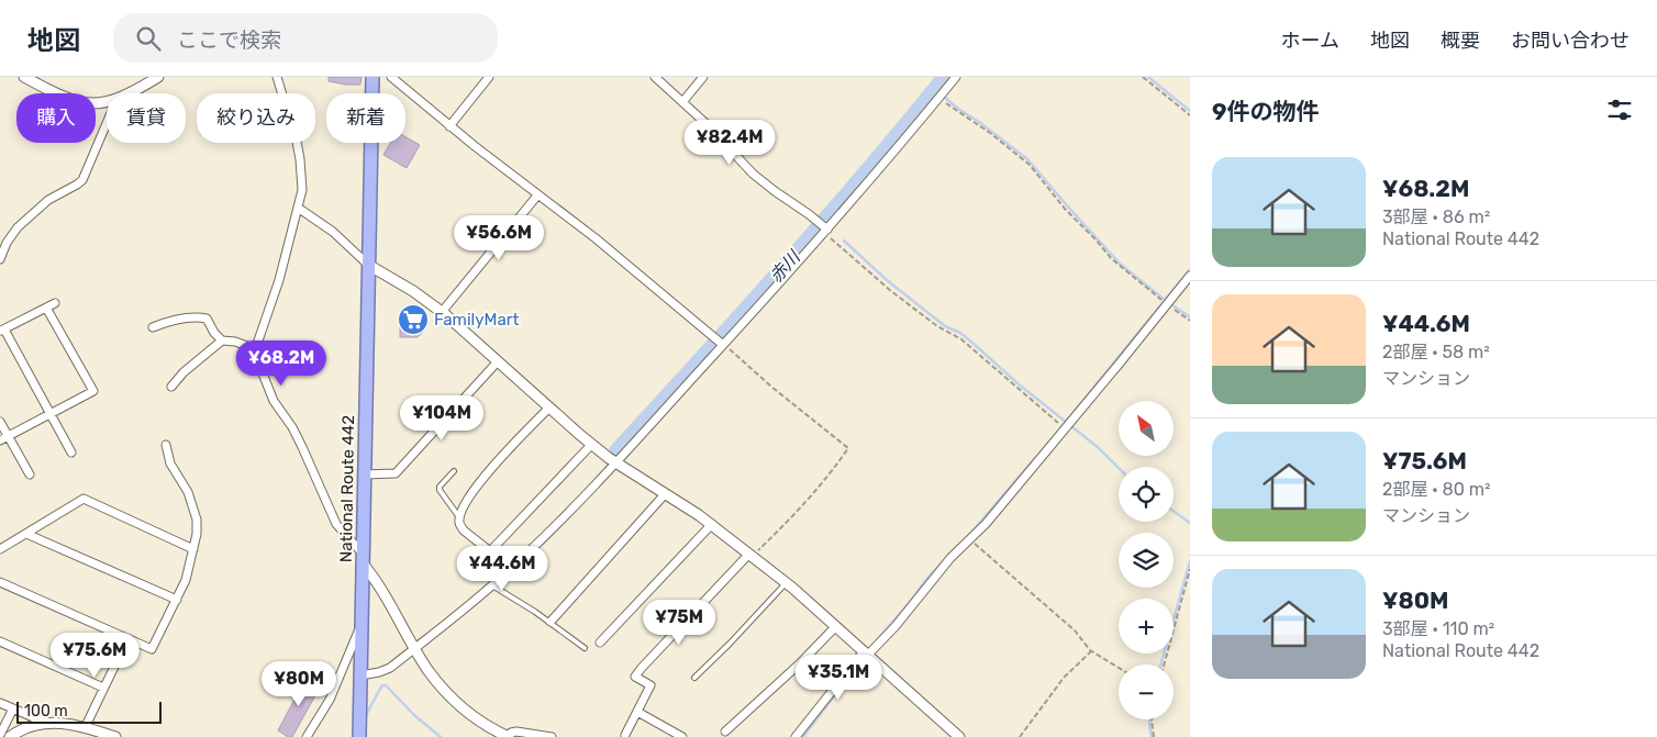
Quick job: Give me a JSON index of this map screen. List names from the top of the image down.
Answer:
{
  "streets": {
    "highway": ["National Route 442"]
  },
  "water": ["赤川"],
  "places": {
    "supermarket": ["FamilyMart"]
  },
  "scale_bar": "100 m",
  "north": "top left",
  "page": {
    "header": "地図",
    "search": "ここで検索",
    "nav": [
      "ホーム",
      "地図",
      "概要",
      "お問い合わせ"
    ],
    "heading": "9件の物件",
    "chip": [
      "購入",
      "賃貸",
      "絞り込み",
      "新着"
    ],
    "price": [
      "¥82.4M",
      "¥56.6M",
      "¥68.2M",
      "¥104M",
      "¥44.6M",
      "¥75M",
      "¥75.6M",
      "¥35.1M",
      "¥80M"
    ],
    "list": [
      {
        "name": "¥68.2M",
        "note": "3部屋 · 86 m² · National Route 442"
      },
      {
        "name": "¥44.6M",
        "note": "2部屋 · 58 m² · マンション"
      },
      {
        "name": "¥75.6M",
        "note": "2部屋 · 80 m² · マンション"
      },
      {
        "name": "¥80M",
        "note": "3部屋 · 110 m² · National Route 442"
      }
    ],
    "map_buttons": ["+", "−"],
    "scale": "100 m"
  }
}
